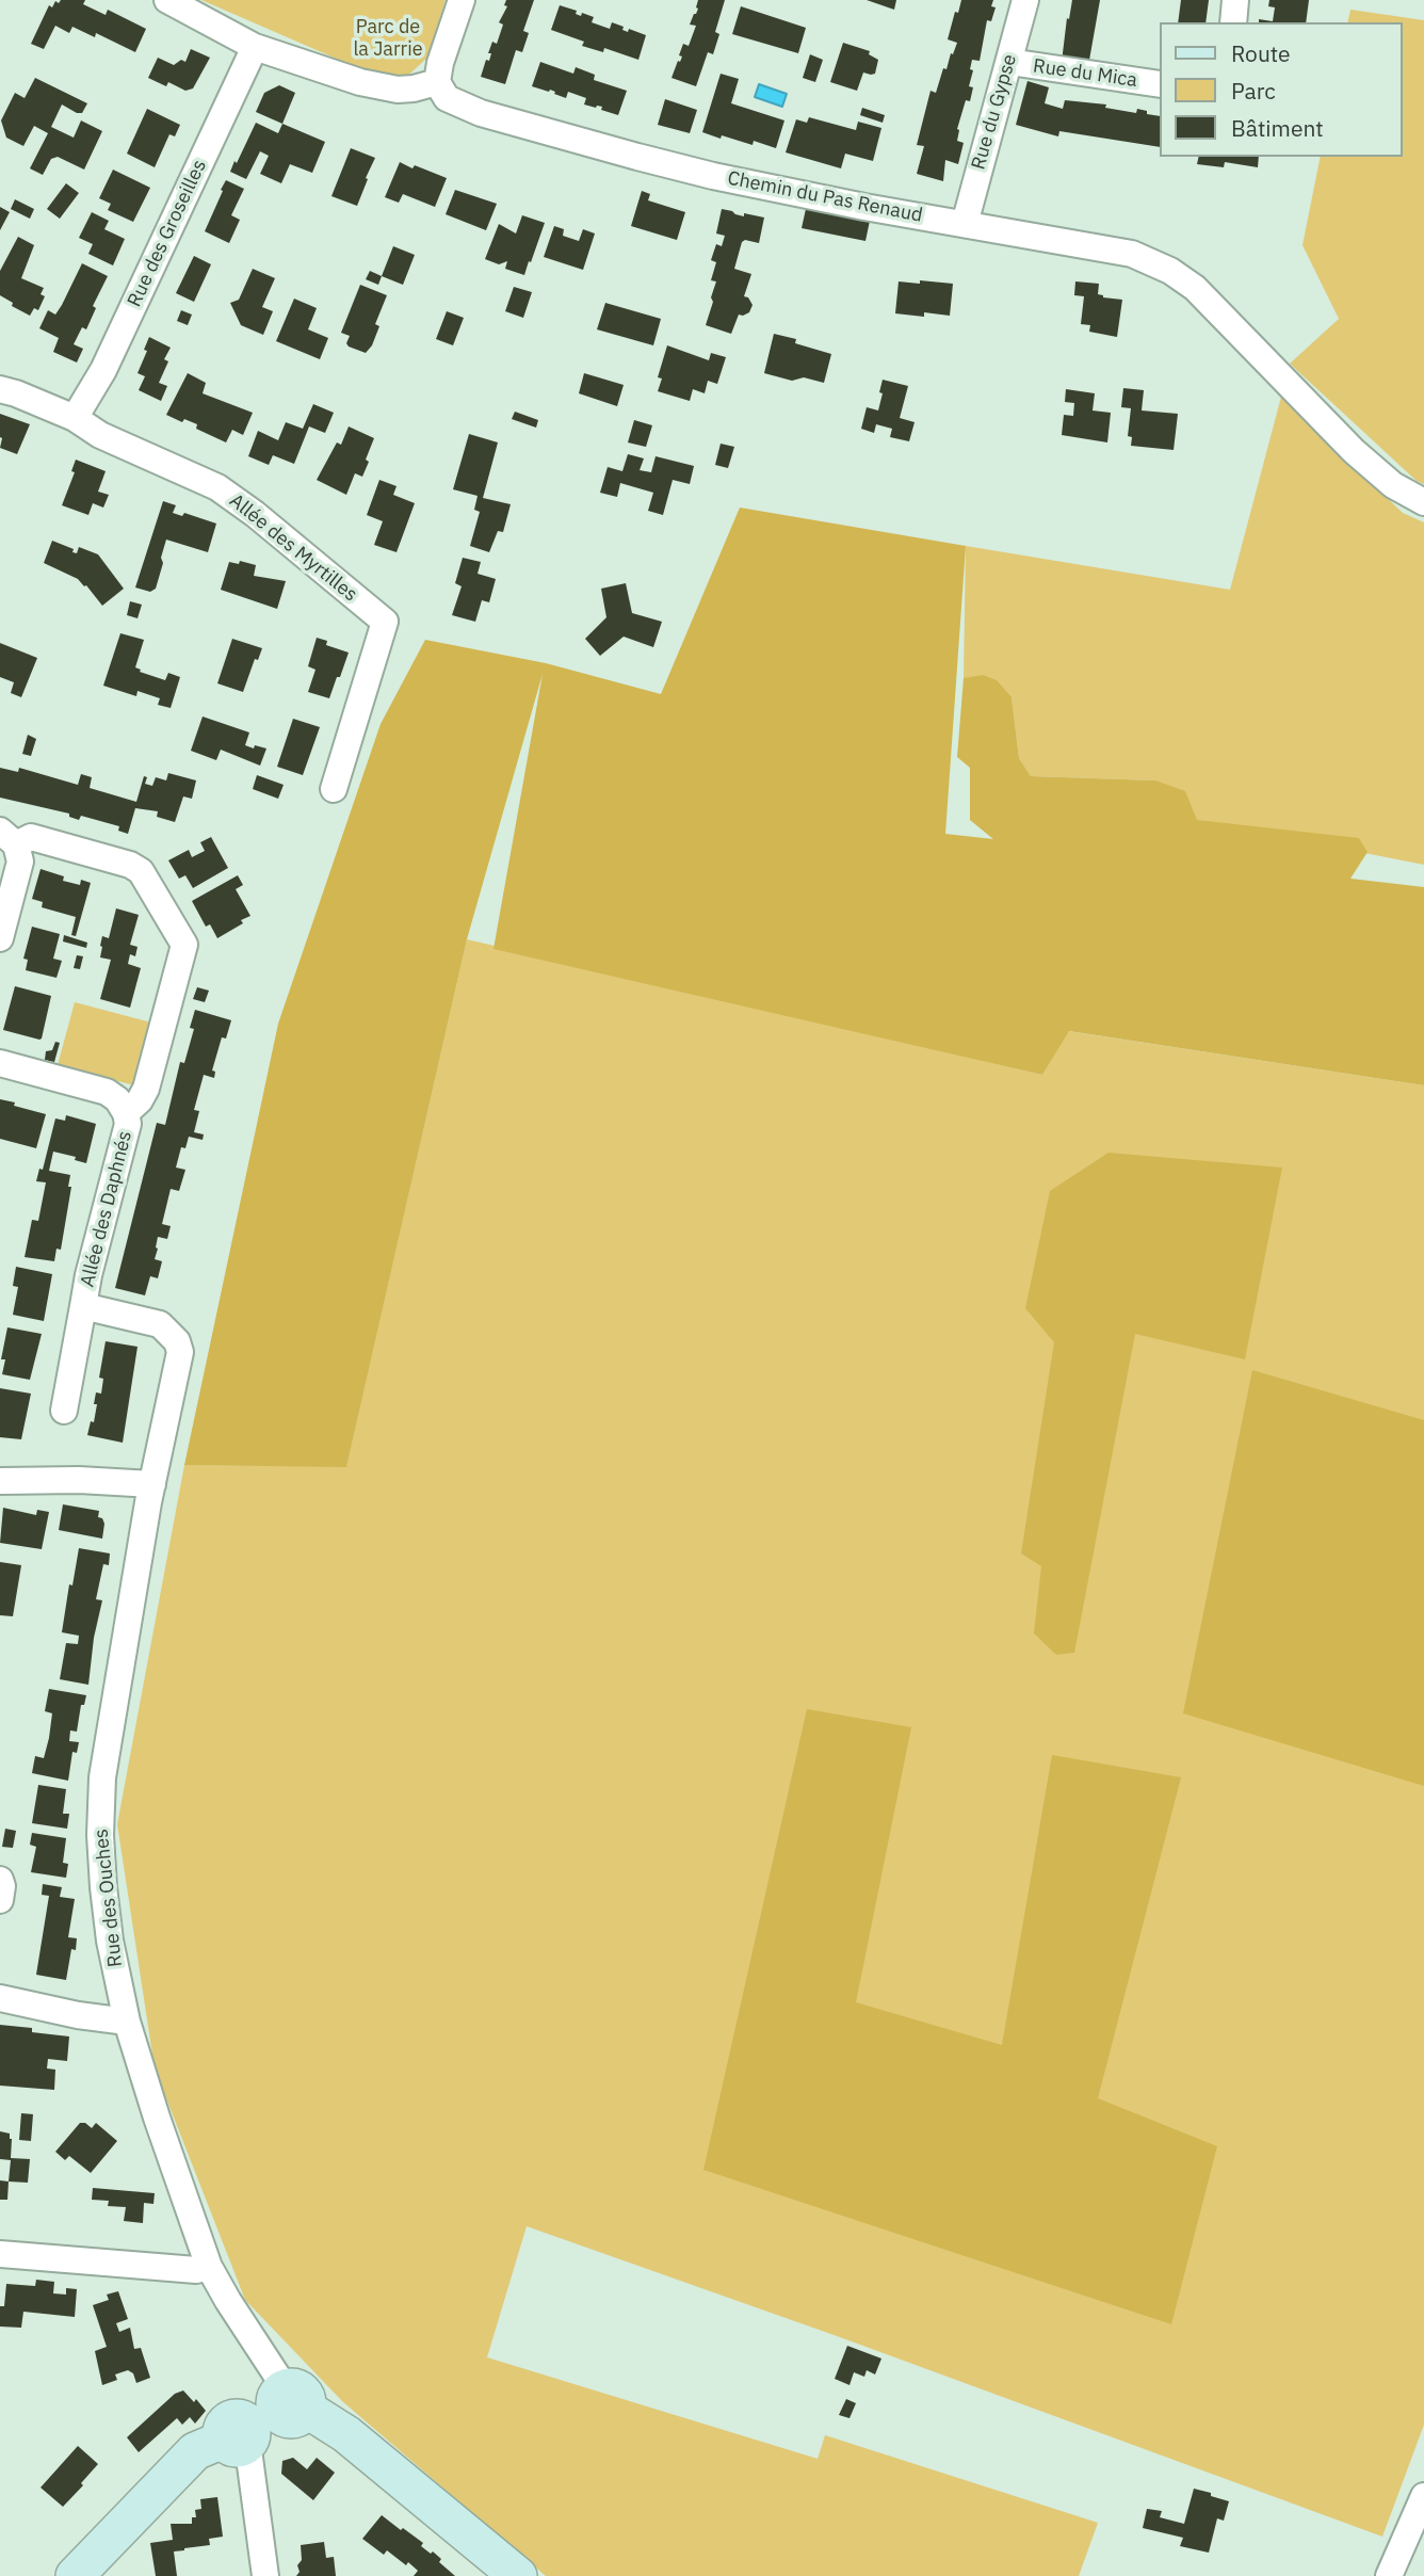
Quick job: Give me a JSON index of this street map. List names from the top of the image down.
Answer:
{
  "streets": {
    "street": [
      "Rue du Mica",
      "Rue du Gypse",
      "Chemin du Pas Renaud",
      "Rue des Groseilles",
      "Allée des Myrtilles",
      "Allée des Daphnés",
      "Rue des Ouches"
    ]
  },
  "crossings": [
    ["Rue du Mica", "Rue du Gypse"],
    ["Rue du Gypse", "Chemin du Pas Renaud"],
    ["Rue des Groseilles", "Allée des Myrtilles"],
    ["Allée des Daphnés", "Rue des Ouches"]
  ],
  "parks": ["Parc de la Jarrie"],
  "legend": ["Route", "Parc", "Bâtiment"]
}
